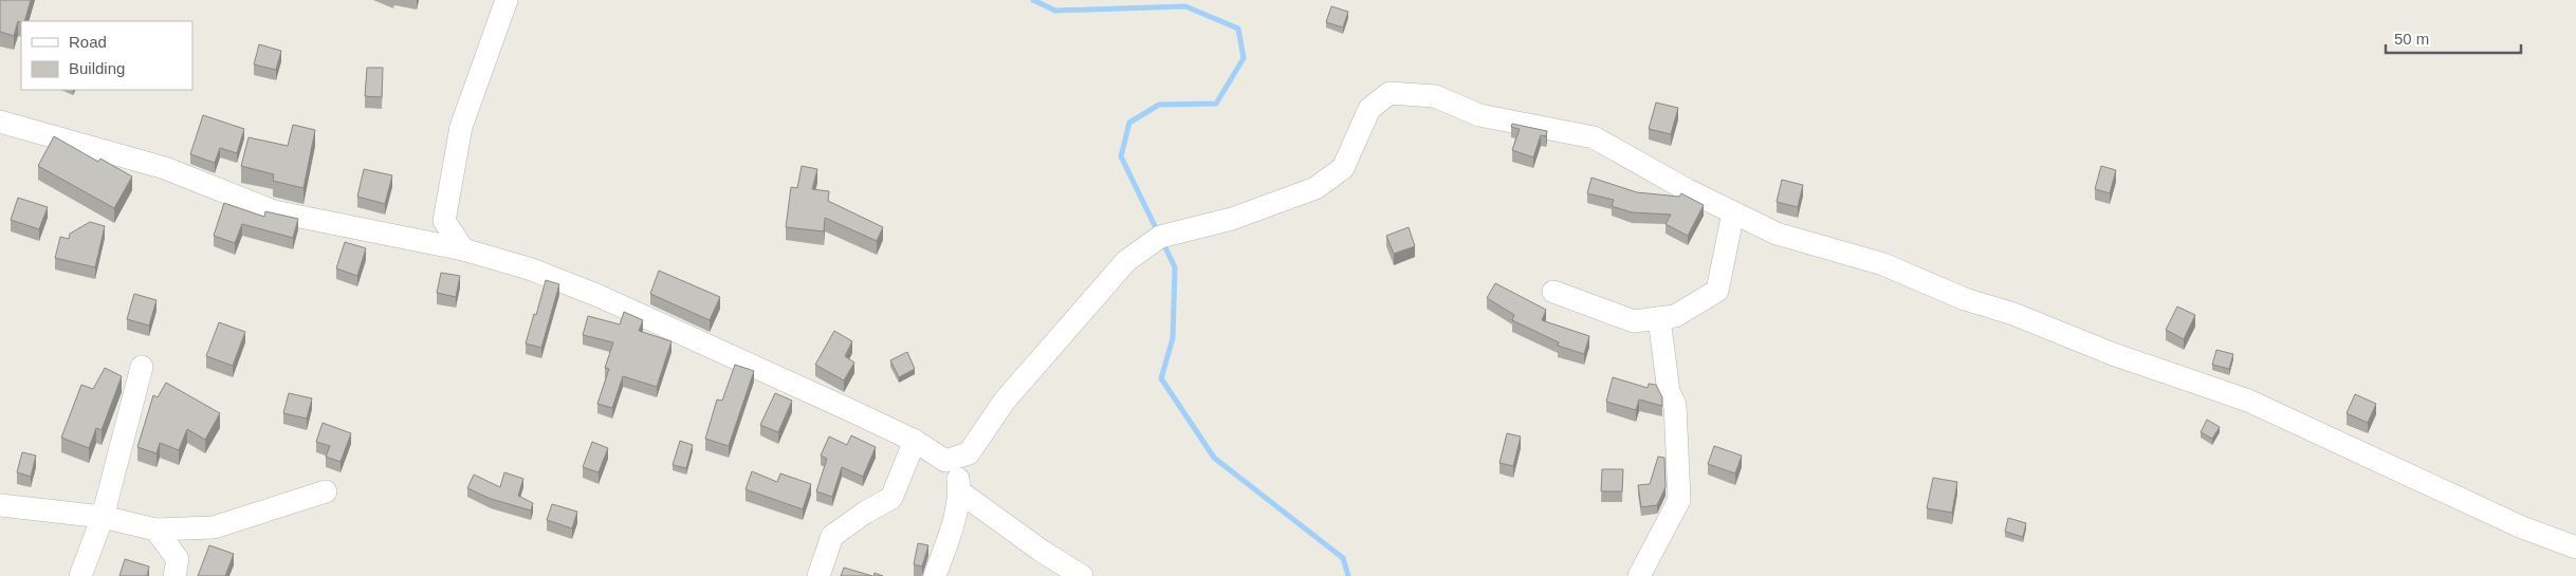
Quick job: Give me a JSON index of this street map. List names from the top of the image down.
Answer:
{
  "legend": ["Road", "Building"],
  "scale_bar": "50 m"
}
